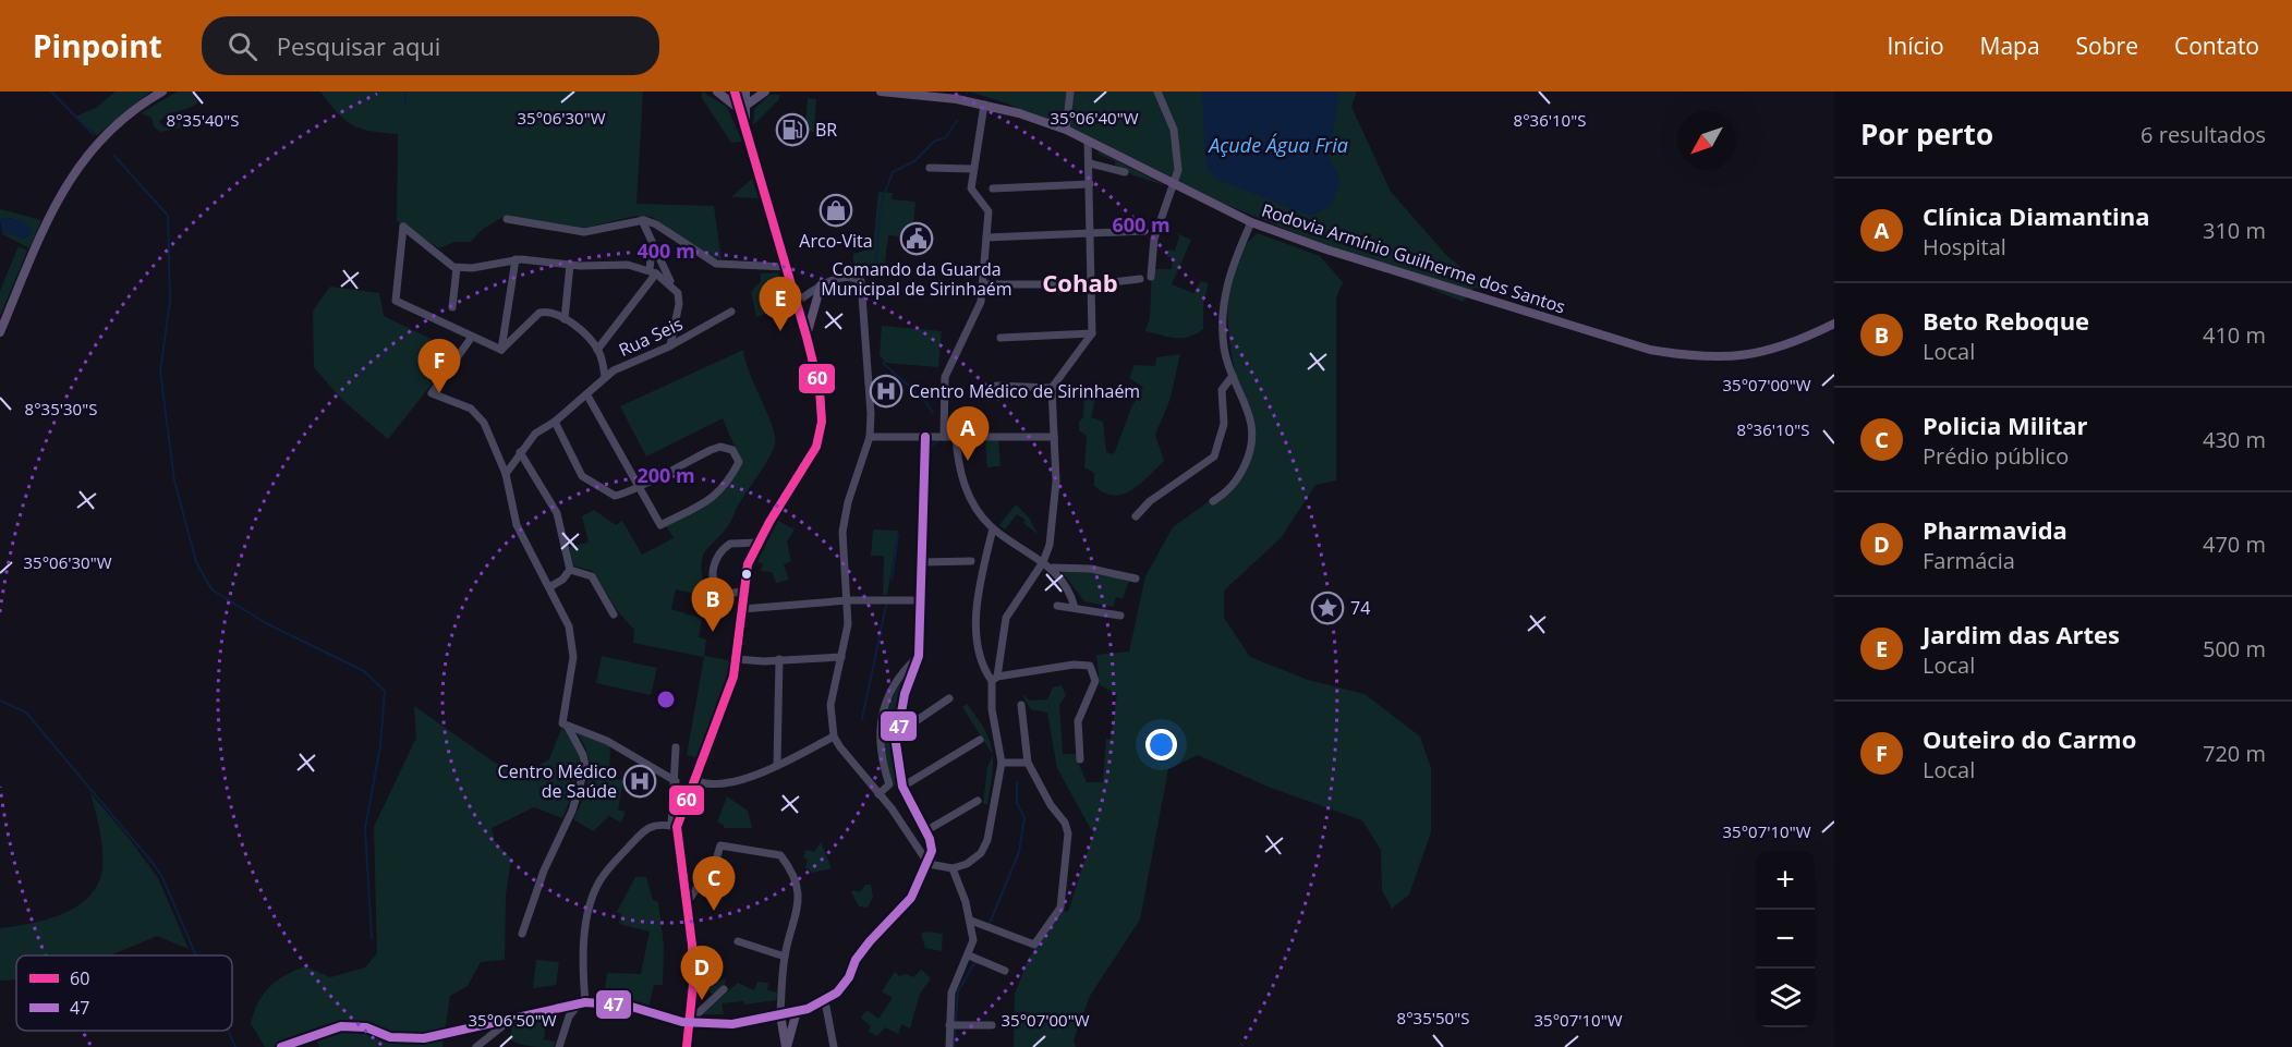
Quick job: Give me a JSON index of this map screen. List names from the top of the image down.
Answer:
{
  "streets": {
    "main road": ["Rodovia Armínio Guilherme dos Santos"],
    "street": ["Rua Seis"]
  },
  "districts": ["Cohab"],
  "water": ["Açude Água Fria"],
  "places": {
    "fuel station": ["BR"],
    "shop": ["Arco-Vita"],
    "public building": ["Comando da Guarda Municipal de Sirinhaém"],
    "hospital": ["Centro Médico de Sirinhaém", "Centro Médico de Saúde"],
    "place": ["74"]
  },
  "lines": ["transit line 60", "transit line 47"],
  "legend": ["60", "47"],
  "north": "bottom left",
  "page": {
    "header": "Pinpoint",
    "search": "Pesquisar aqui",
    "nav": [
      "Início",
      "Mapa",
      "Sobre",
      "Contato"
    ],
    "heading": ["Por perto", "6 resultados"],
    "list": [
      {
        "mark": "A",
        "name": "Clínica Diamantina",
        "note": "Hospital",
        "value": "310 m"
      },
      {
        "mark": "B",
        "name": "Beto Reboque",
        "note": "Local",
        "value": "410 m"
      },
      {
        "mark": "C",
        "name": "Policia Militar",
        "note": "Prédio público",
        "value": "430 m"
      },
      {
        "mark": "D",
        "name": "Pharmavida",
        "note": "Farmácia",
        "value": "470 m"
      },
      {
        "mark": "E",
        "name": "Jardim das Artes",
        "note": "Local",
        "value": "500 m"
      },
      {
        "mark": "F",
        "name": "Outeiro do Carmo",
        "note": "Local",
        "value": "720 m"
      }
    ],
    "pins": [
      "E",
      "F",
      "A",
      "B",
      "C",
      "D"
    ],
    "map_buttons": ["+", "−"]
  },
  "coordinates": [
    "35°06'30\"W",
    "35°06'40\"W",
    "8°36'10\"S",
    "8°35'40\"S",
    "35°07'00\"W",
    "8°35'30\"S",
    "35°07'10\"W",
    "8°35'50\"S",
    "35°06'50\"W"
  ],
  "rings": ["600 m", "400 m", "200 m"]
}
